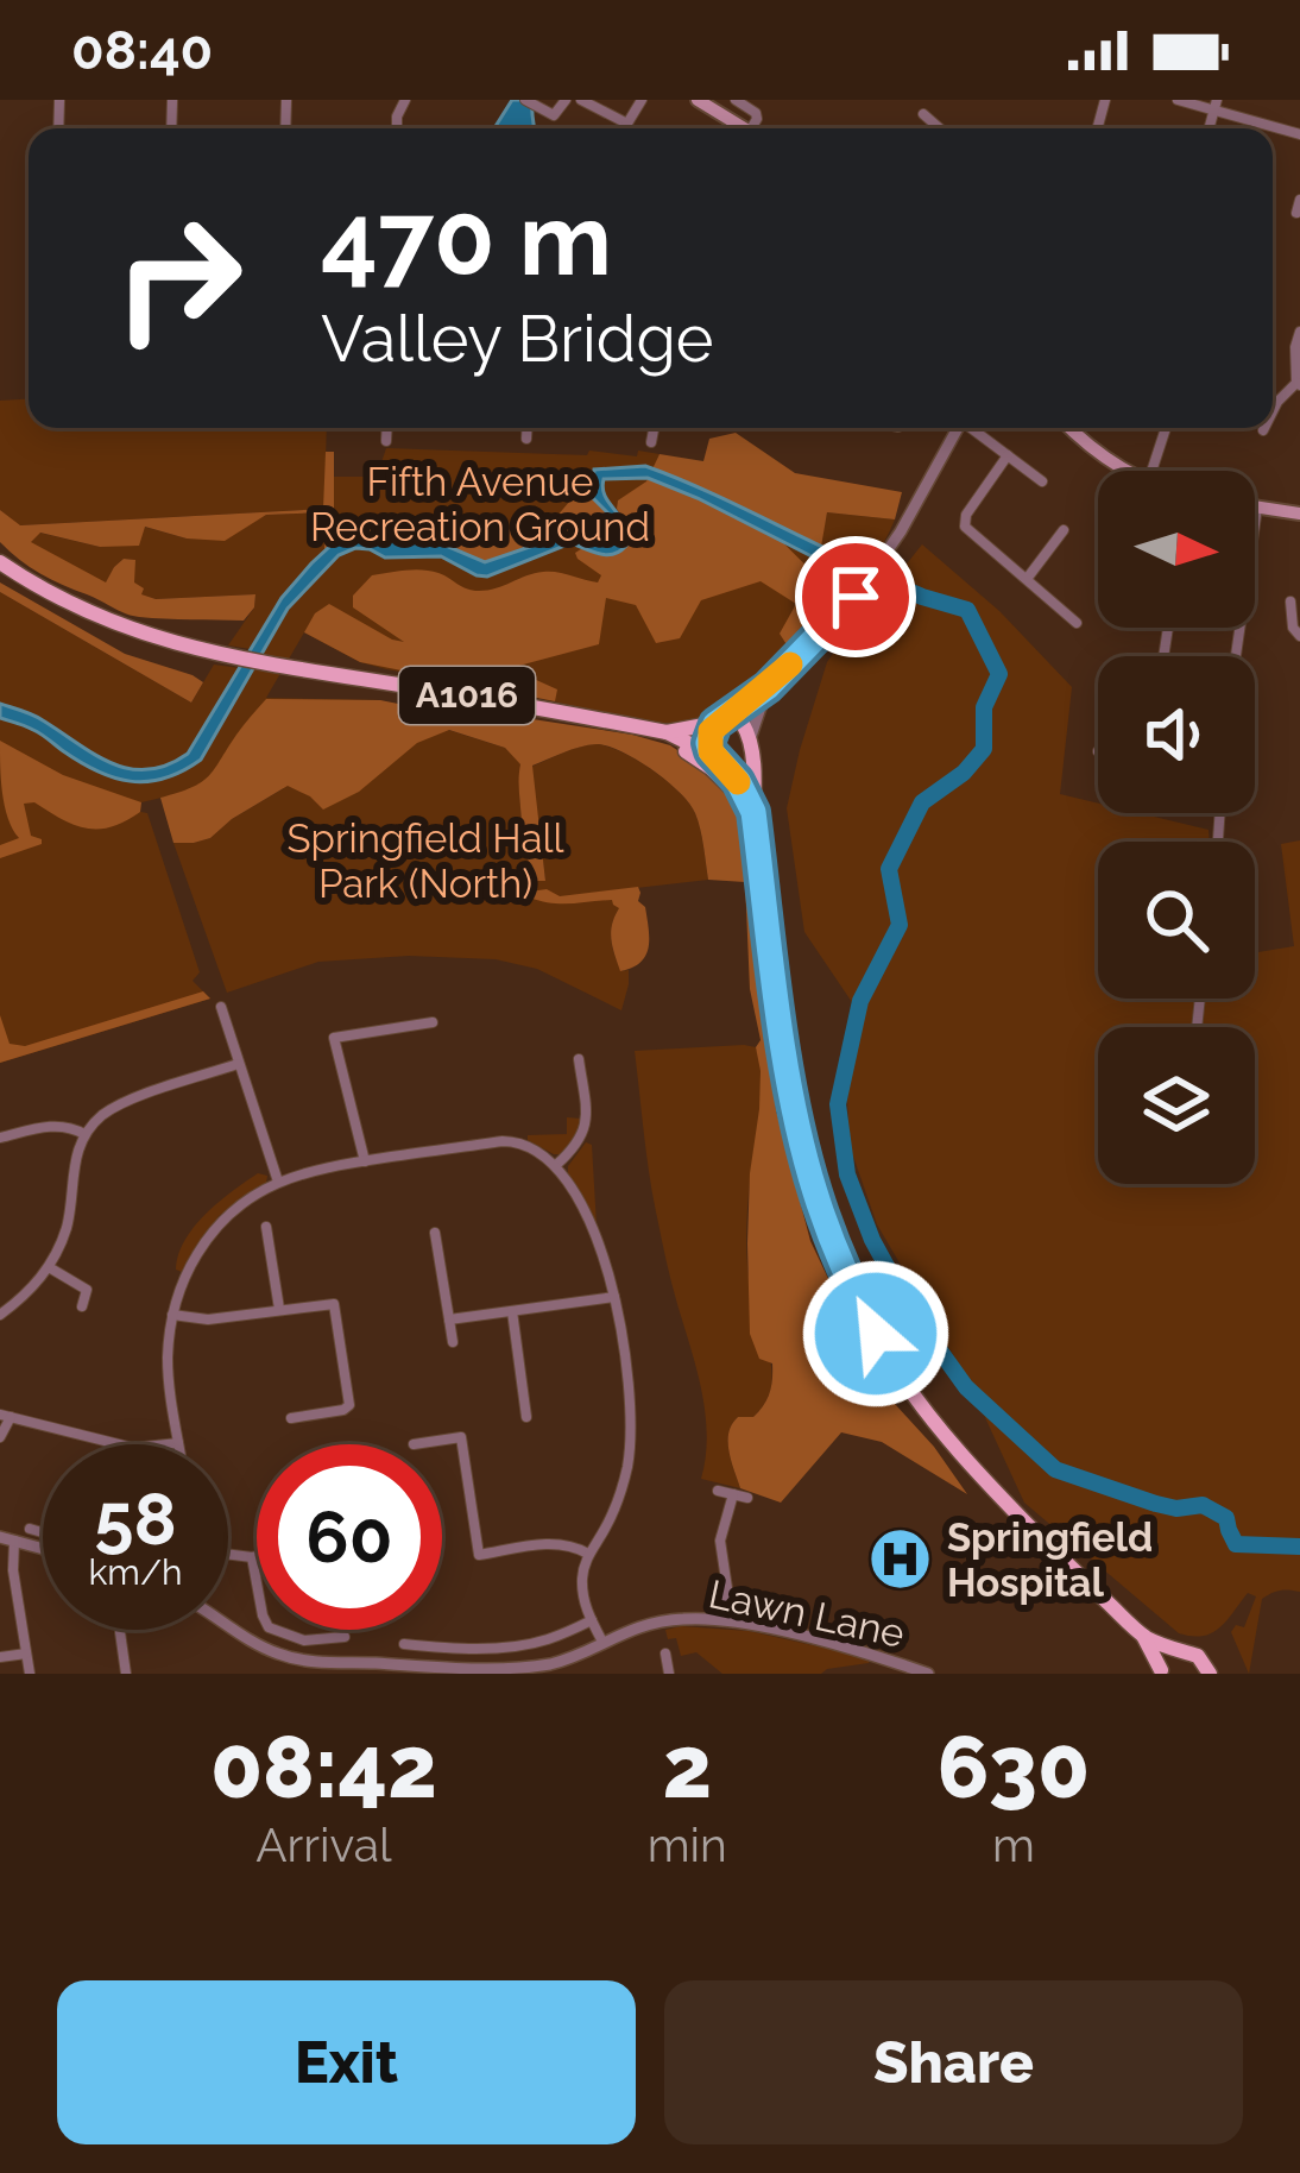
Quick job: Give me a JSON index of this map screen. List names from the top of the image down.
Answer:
{
  "streets": {
    "main road": ["A1016"],
    "street": ["Lawn Lane"]
  },
  "parks": ["Fifth Avenue Recreation Ground", "Springfield Hall Park (North)"],
  "places": {
    "hospital": ["Springfield Hospital"]
  },
  "north": "right",
  "page": {
    "status": "08:40",
    "turn": ["470 m", "Valley Bridge"],
    "speed": "58 km/h",
    "limit": "60",
    "eta": [
      "08:42",
      "Arrival",
      "2",
      "min",
      "630",
      "m"
    ],
    "buttons": ["Exit", "Share"]
  }
}
